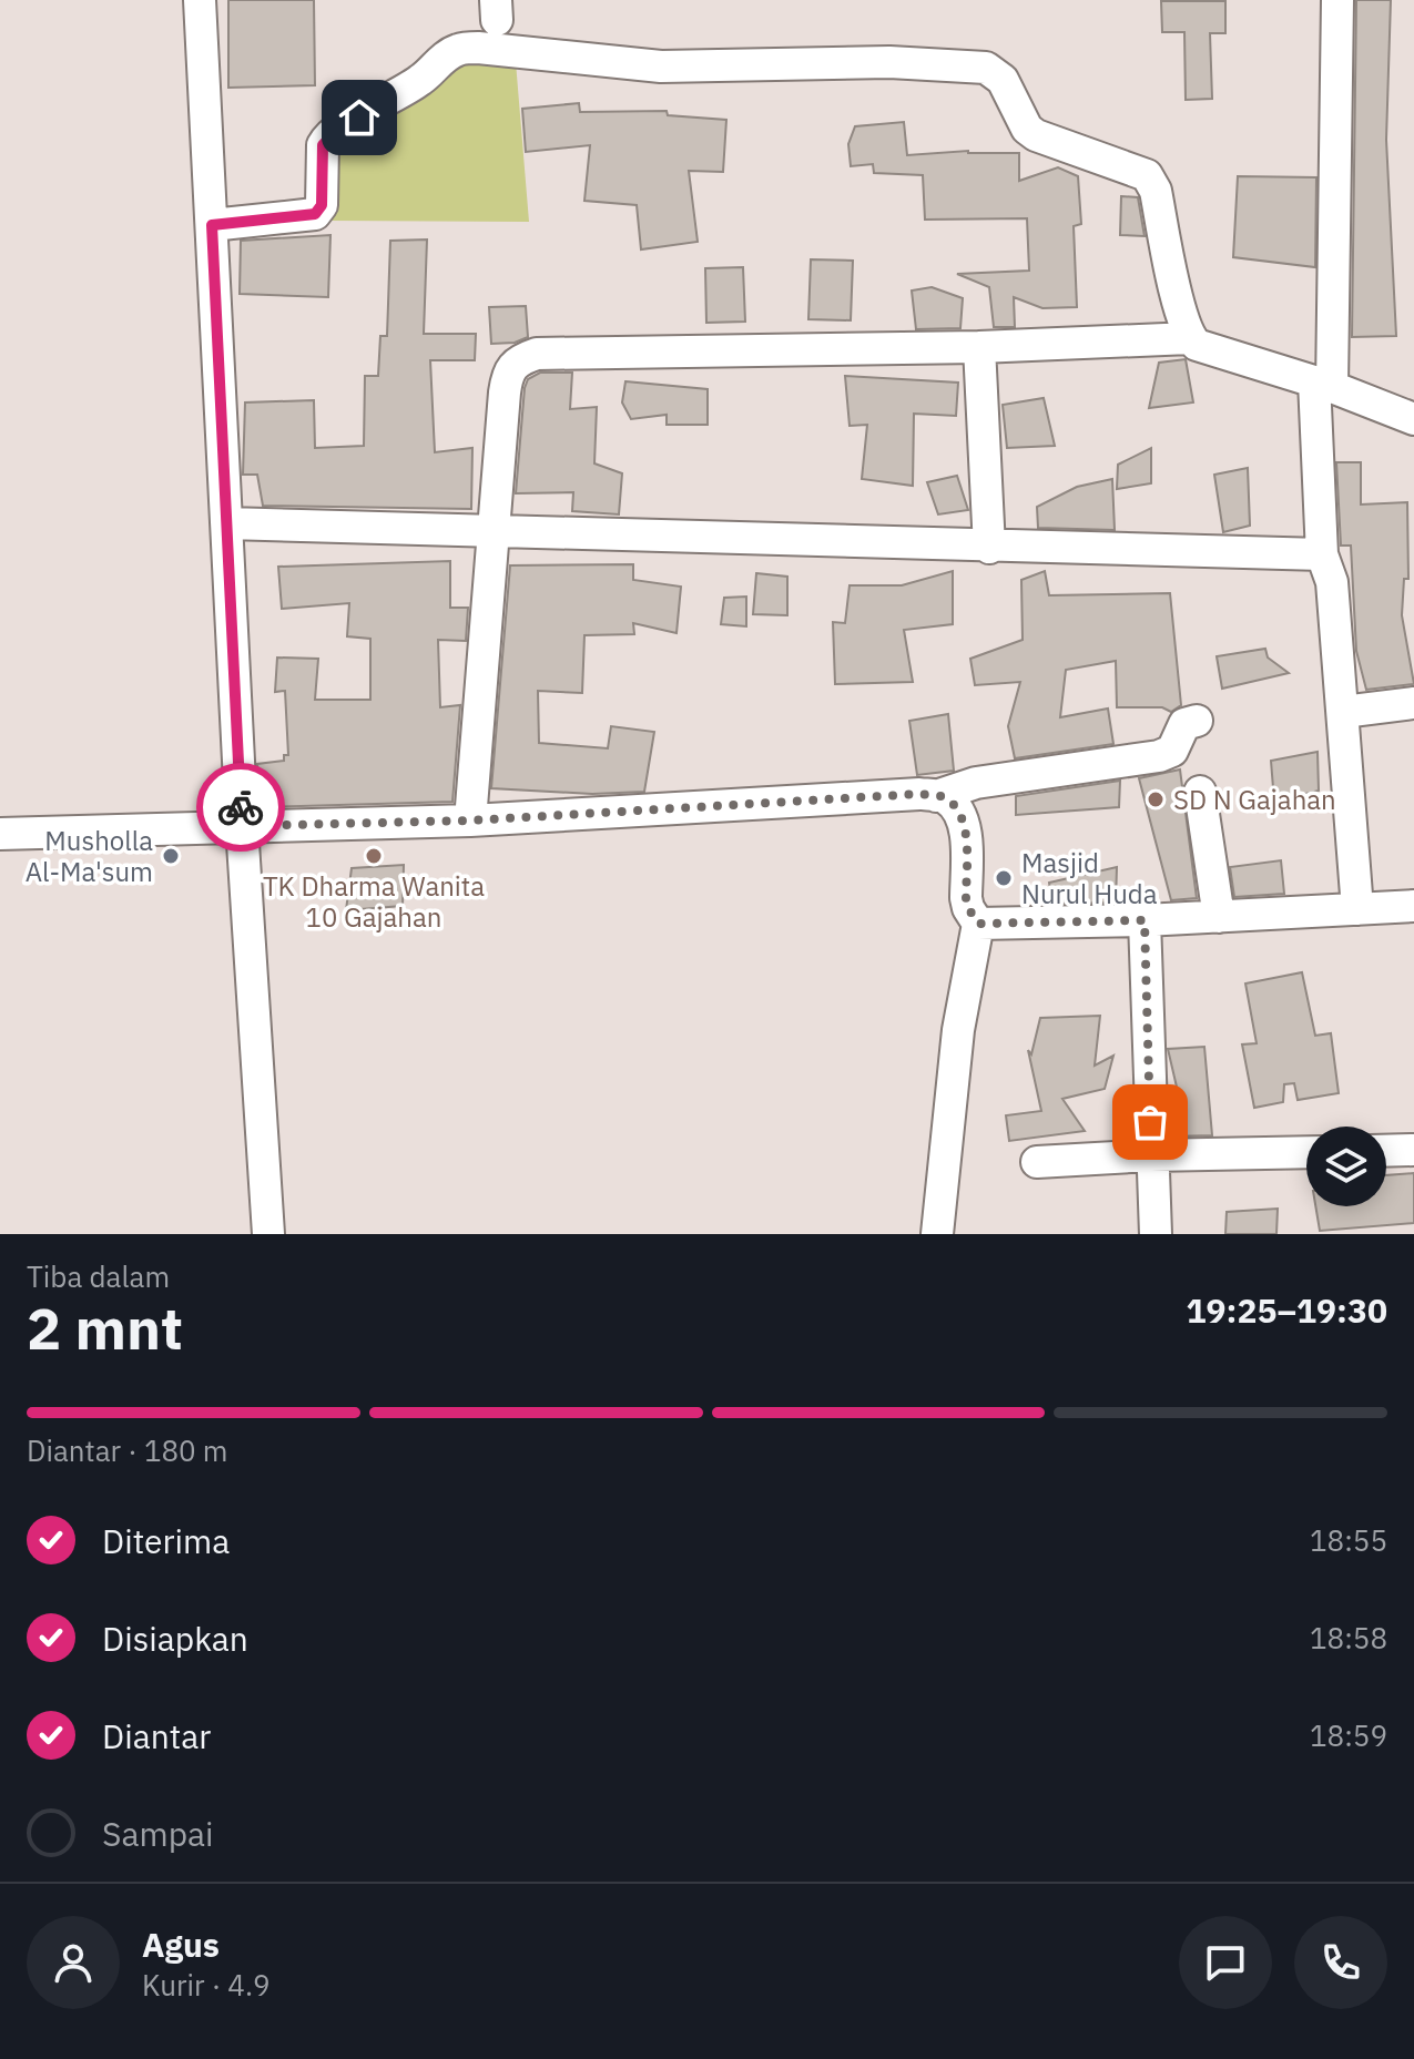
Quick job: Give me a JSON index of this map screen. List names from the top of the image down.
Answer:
{
  "places": [
    "SD N Gajahan",
    "Musholla Al-Ma'sum",
    "TK Dharma Wanita 10 Gajahan",
    "Masjid Nurul Huda"
  ],
  "page": {
    "heading": ["2 mnt", "Tiba dalam", "19:25–19:30"],
    "panel": ["Agus", "Kurir · 4.9"],
    "bar": "Diantar · 180 m",
    "list": [
      ["Diterima", "18:55"],
      ["Disiapkan", "18:58"],
      ["Diantar", "18:59"],
      "Sampai"
    ]
  }
}
